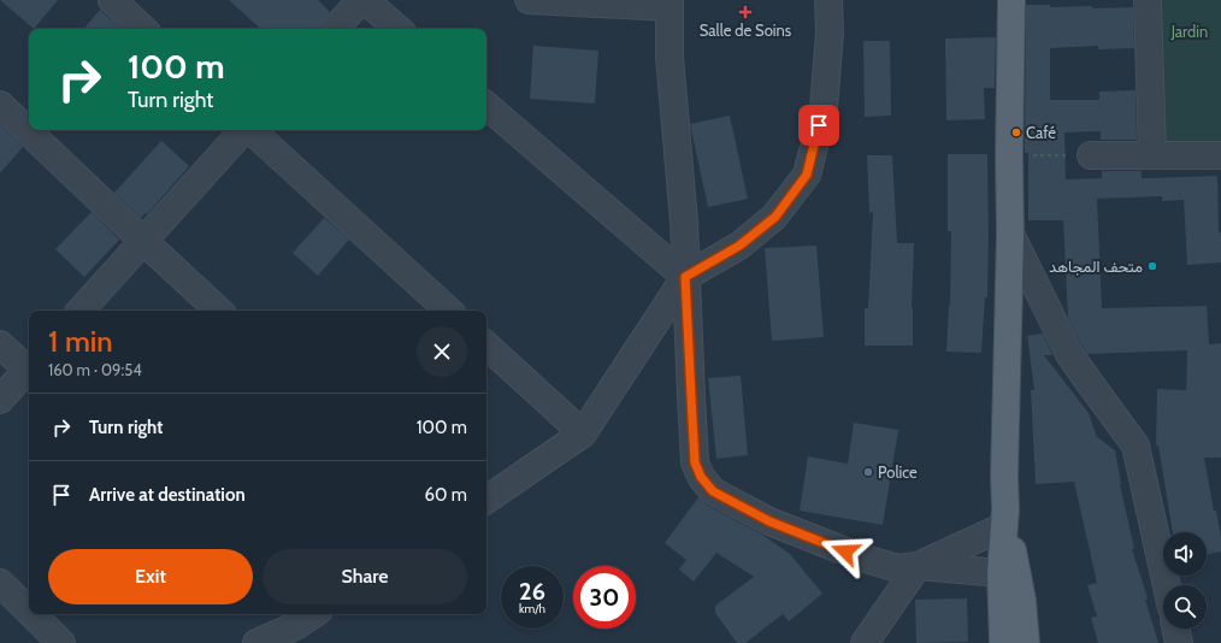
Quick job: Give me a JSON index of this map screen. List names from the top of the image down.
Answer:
{
  "parks": ["Jardin"],
  "places": {
    "health": ["Salle de Soins"],
    "other": ["Café", "متحف المجاهد", "Police"]
  },
  "page": {
    "turn": ["100 m", "Turn right"],
    "heading": ["1 min", "160 m · 09:54"],
    "list": [
      {
        "name": "Turn right",
        "value": "100 m"
      },
      {
        "name": "Arrive at destination",
        "value": "60 m"
      }
    ],
    "buttons": ["Exit", "Share"],
    "speed": "26 km/h",
    "limit": "30"
  }
}
